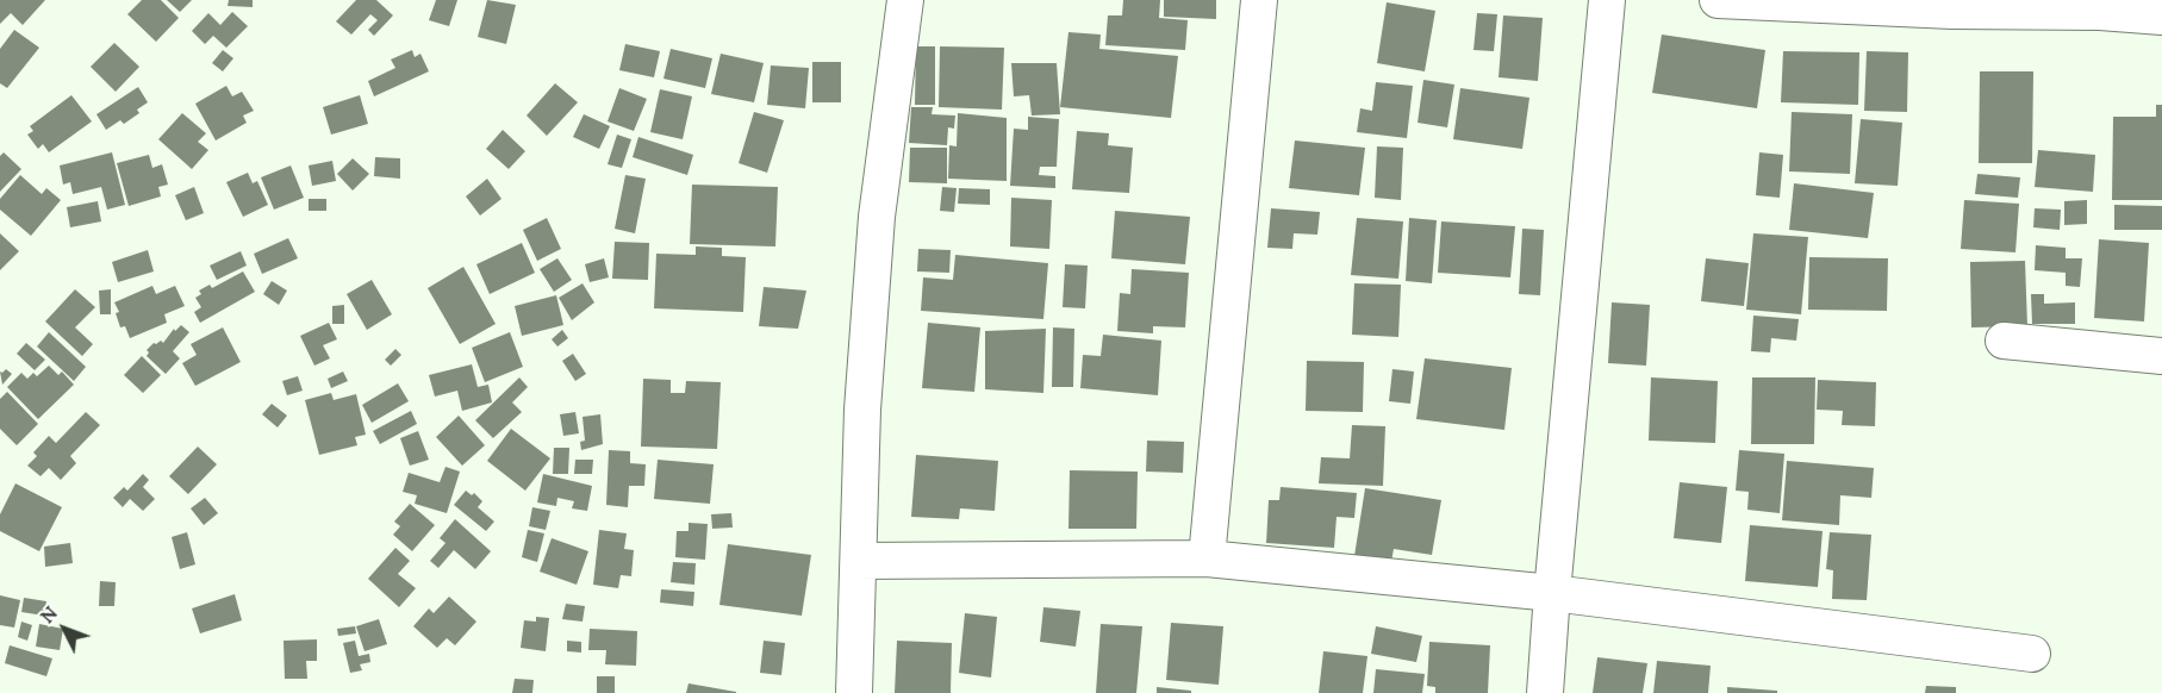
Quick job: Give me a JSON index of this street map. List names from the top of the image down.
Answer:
{
  "north": "top left"
}
